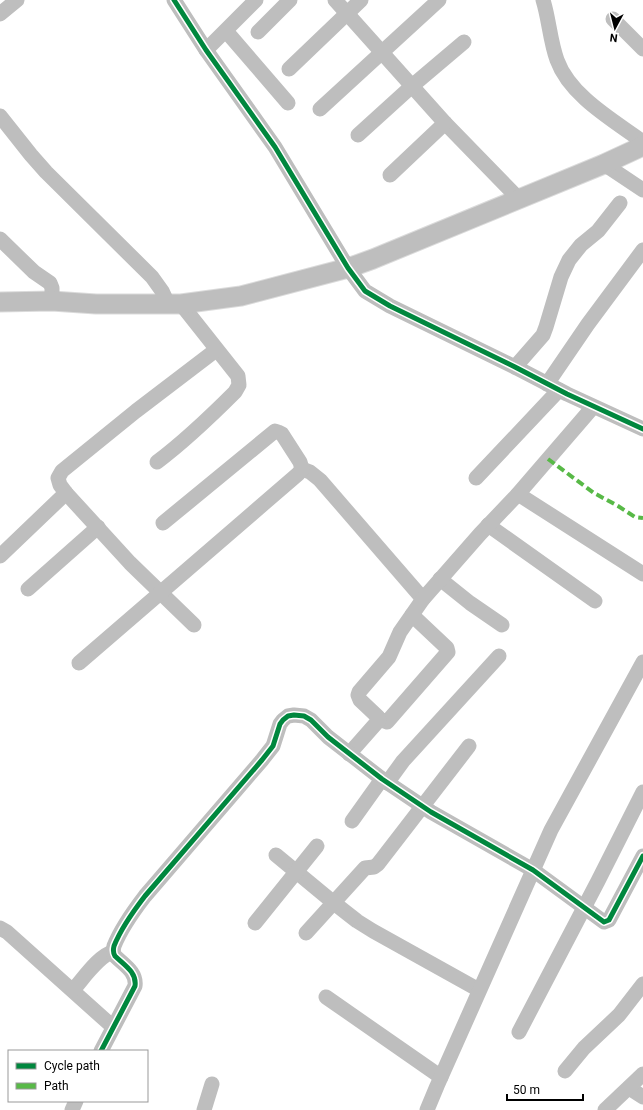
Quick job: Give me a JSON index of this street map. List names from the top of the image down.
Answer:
{
  "legend": ["Cycle path", "Path"],
  "scale_bar": "50 m",
  "north": "bottom"
}
